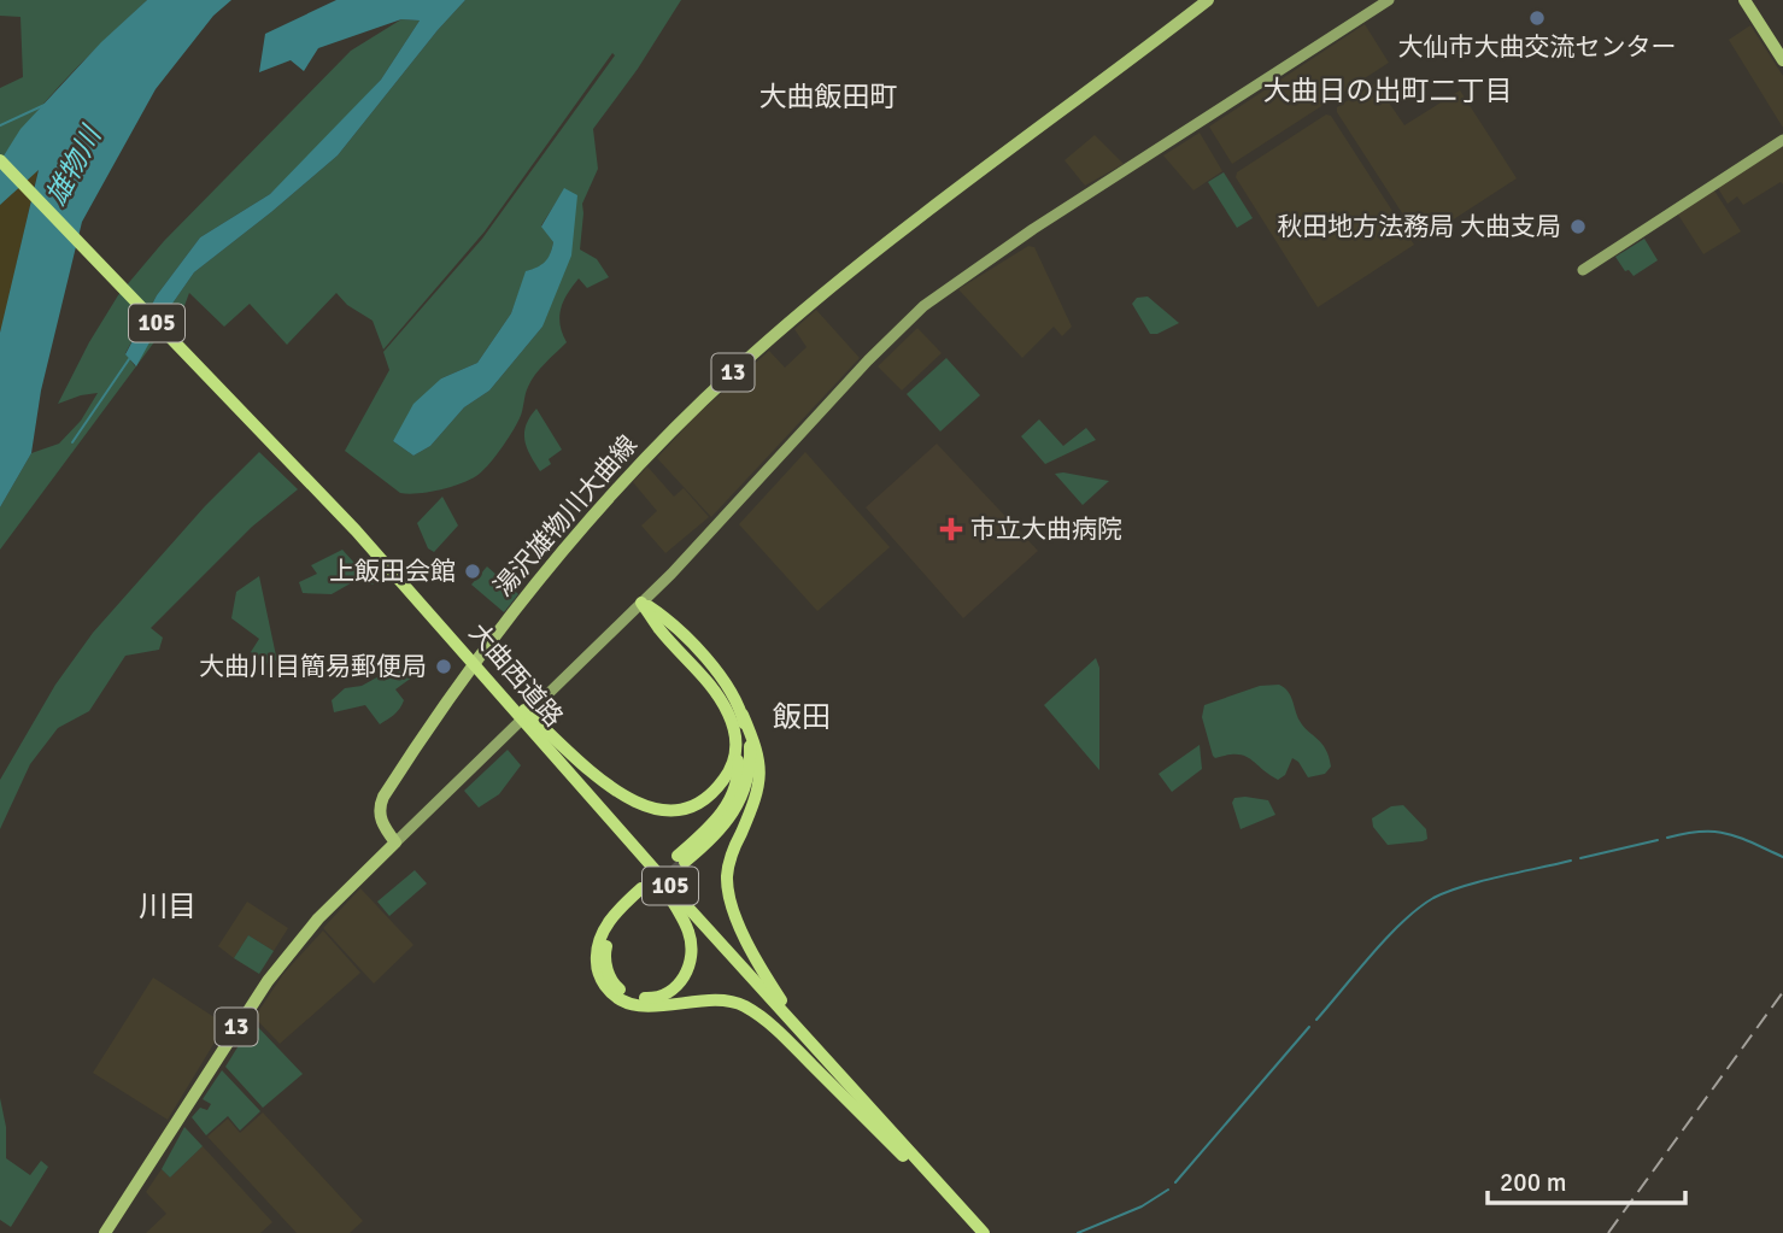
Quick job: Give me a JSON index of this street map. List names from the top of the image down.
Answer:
{
  "streets": {
    "highway": ["105", "大曲西道路"],
    "main road": ["13", "湯沢雄物川大曲線"]
  },
  "crossings": [
    ["13", "湯沢雄物川大曲線"]
  ],
  "districts": [
    "大曲日の出町二丁目",
    "大曲飯田町",
    "飯田",
    "川目"
  ],
  "water": ["雄物川"],
  "places": {
    "other": [
      "大仙市大曲交流センター",
      "秋田地方法務局 大曲支局",
      "上飯田会館",
      "大曲川目簡易郵便局"
    ],
    "health": ["市立大曲病院"]
  },
  "scale_bar": "200 m"
}
